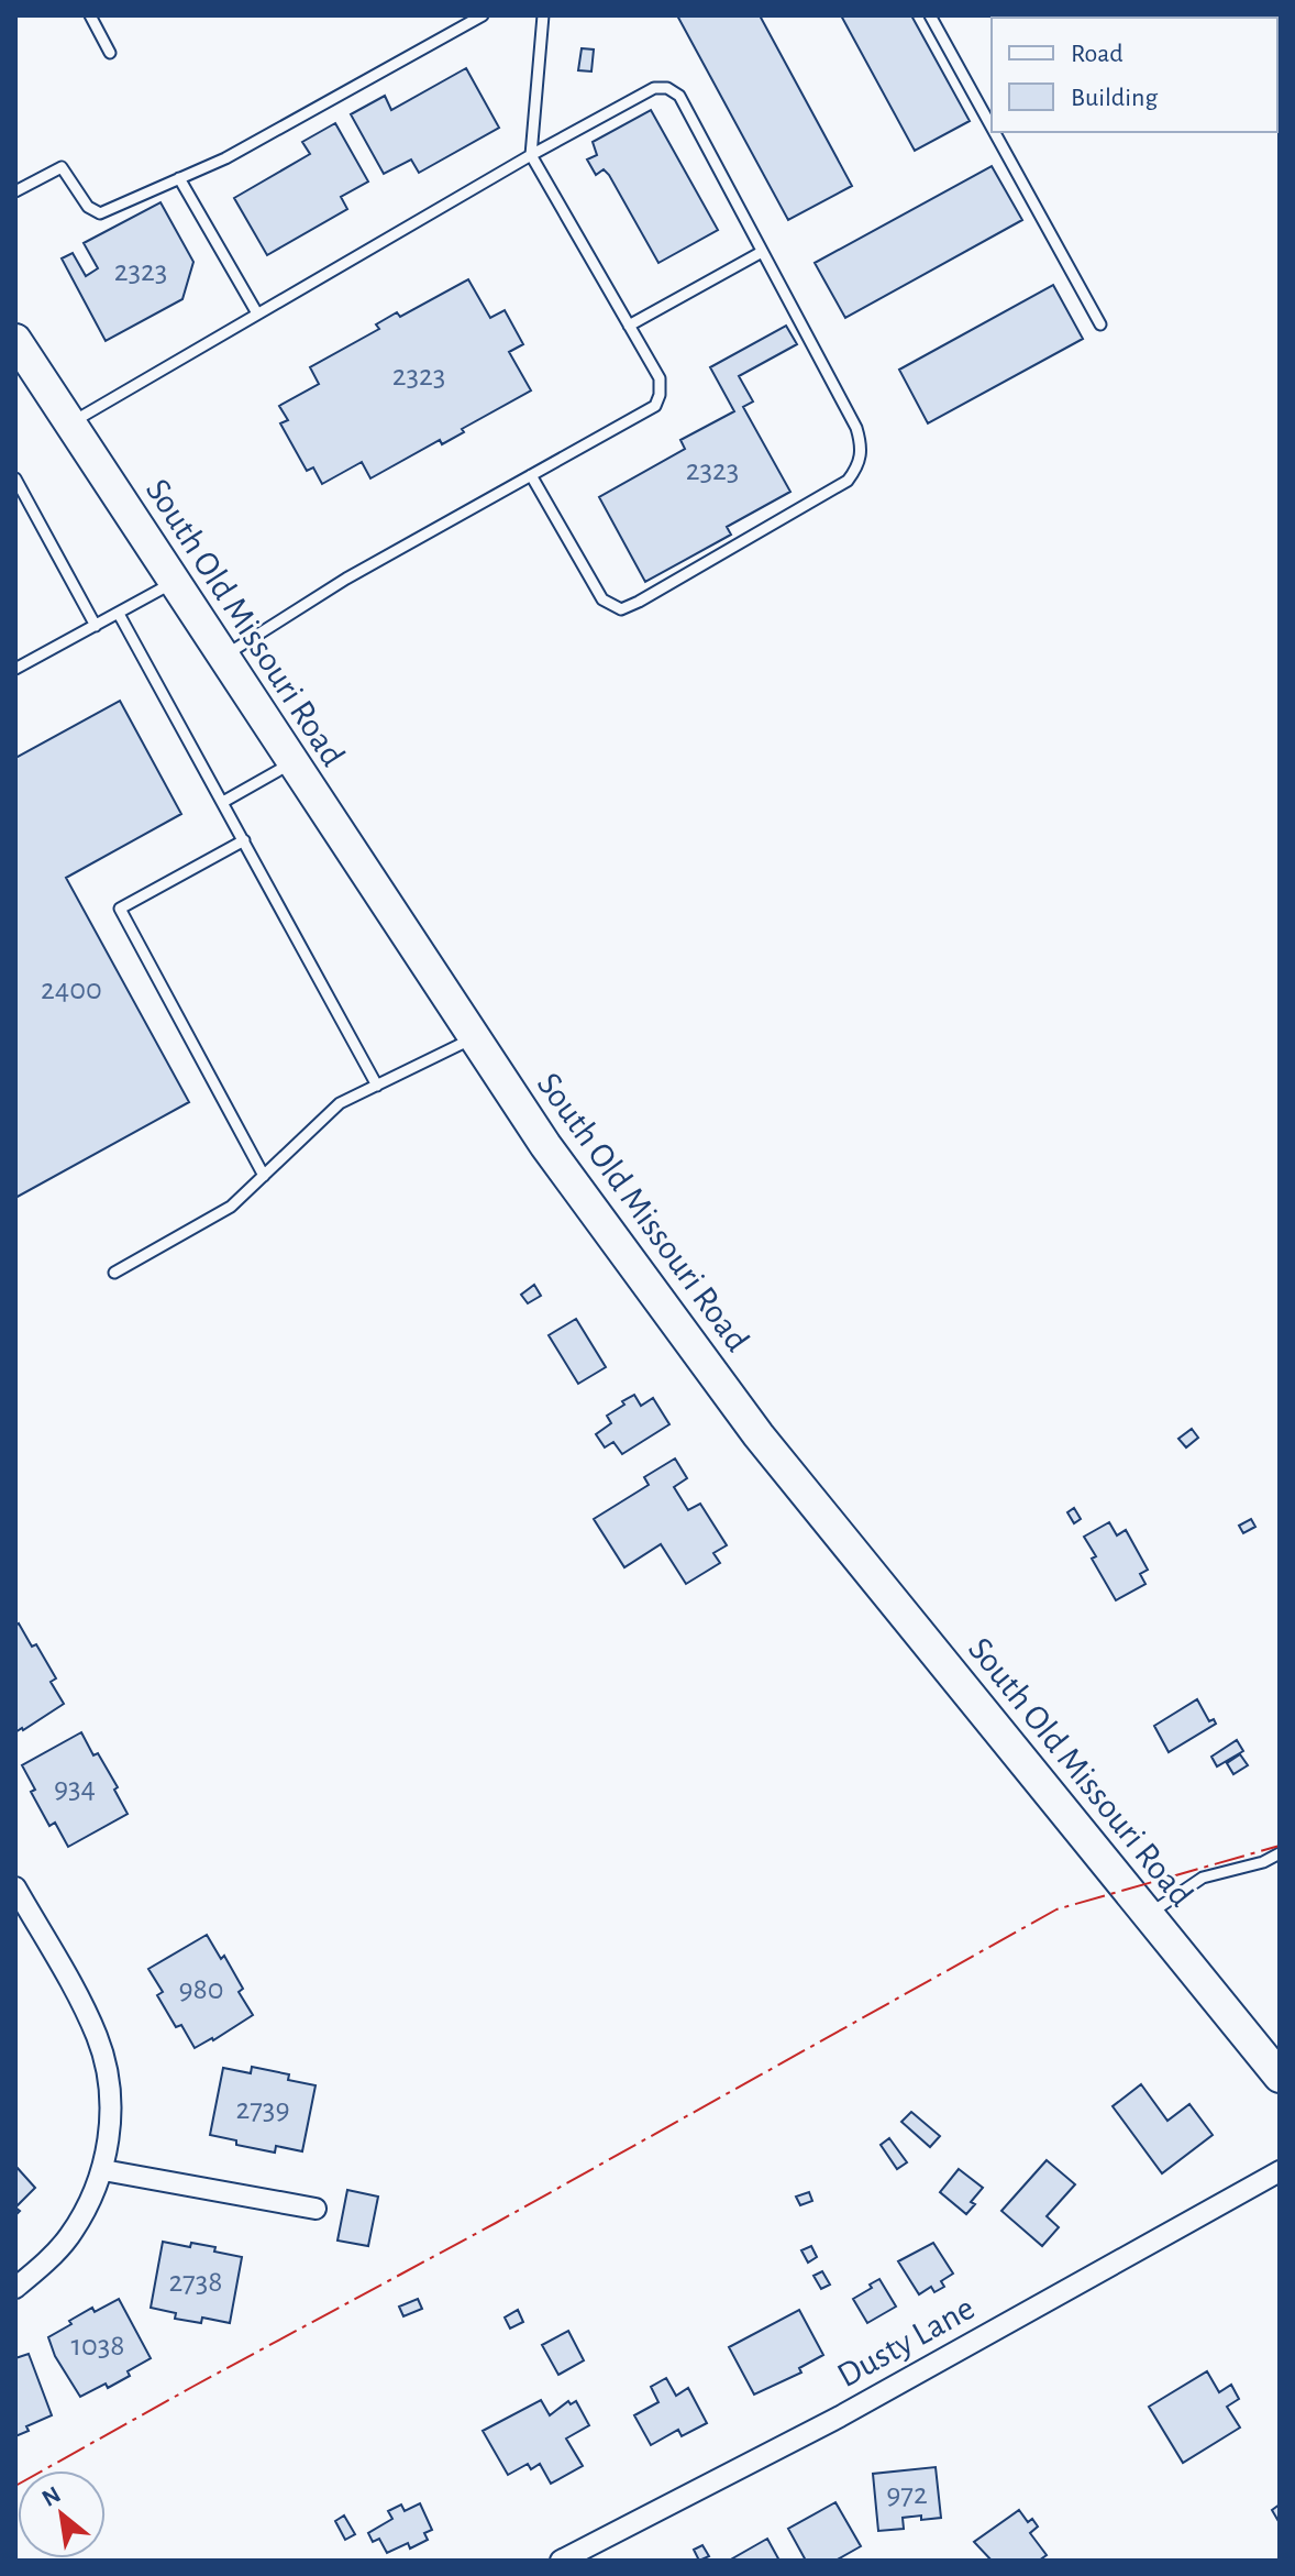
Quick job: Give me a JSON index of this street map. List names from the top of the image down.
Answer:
{
  "streets": {
    "main road": ["South Old Missouri Road"],
    "street": ["Dusty Lane"]
  },
  "house_numbers": [
    "2323",
    "2323",
    "2323",
    "2400",
    "934",
    "980",
    "2739",
    "2738",
    "1038",
    "972"
  ],
  "legend": ["Road", "Building"],
  "north": "top left"
}
